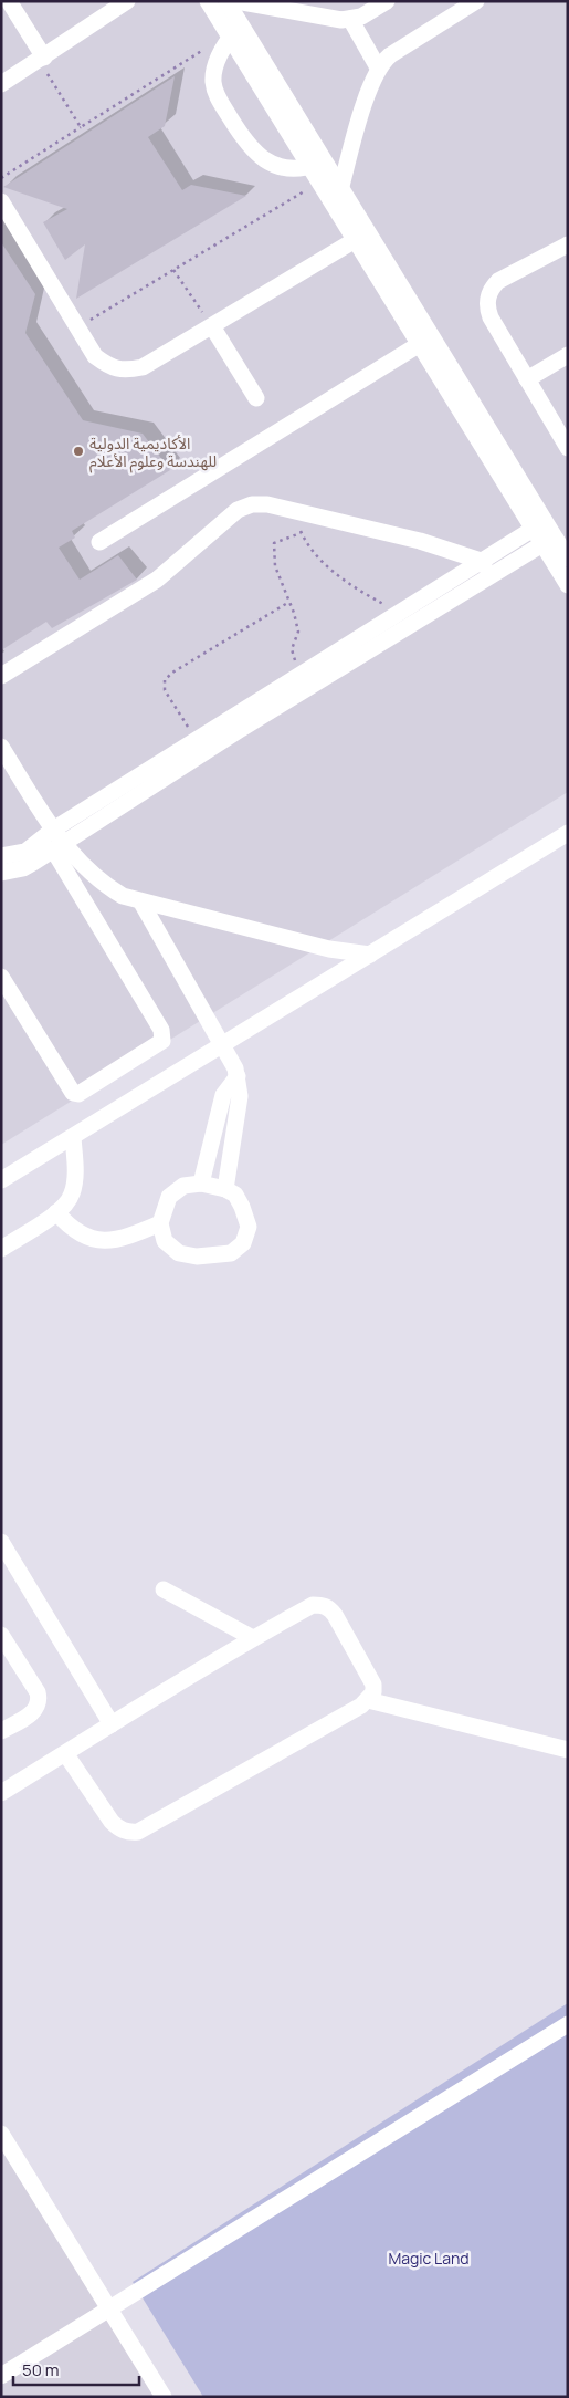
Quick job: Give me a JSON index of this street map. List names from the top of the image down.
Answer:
{
  "parks": ["Magic Land"],
  "places": ["الأكاديمية الدولية للهندسة وعلوم الأعلام"],
  "scale_bar": "50 m"
}
